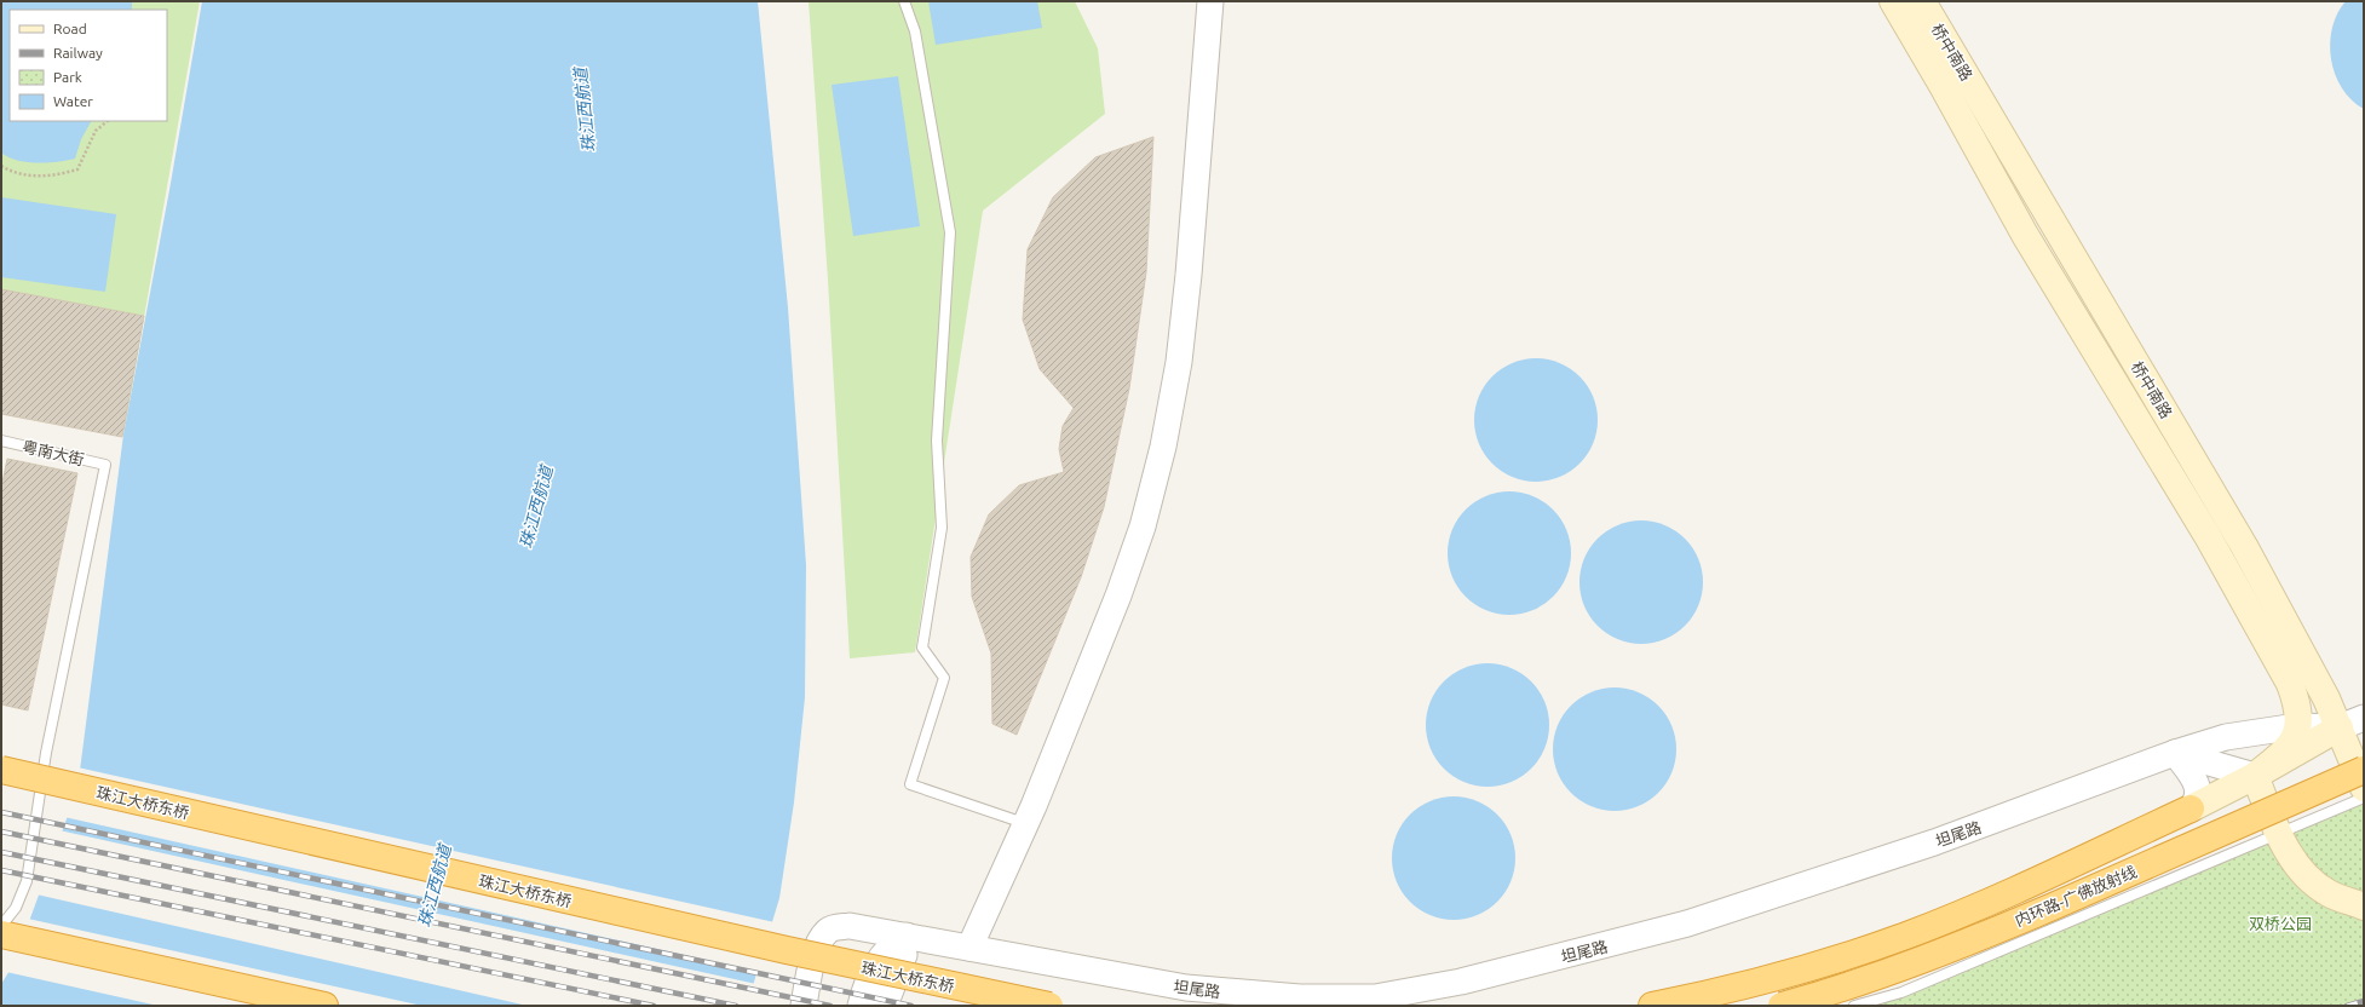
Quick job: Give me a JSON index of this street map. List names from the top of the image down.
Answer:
{
  "streets": {
    "highway": ["珠江大桥东桥", "内环路-广佛放射线"],
    "main road": ["桥中南路"],
    "street": ["坦尾路"],
    "lane": ["粵南大街"]
  },
  "crossings": [
    ["桥中南路", "坦尾路"]
  ],
  "water": ["珠江西航道"],
  "parks": ["双桥公园"],
  "legend": [
    "Road",
    "Railway",
    "Park",
    "Water"
  ]
}
